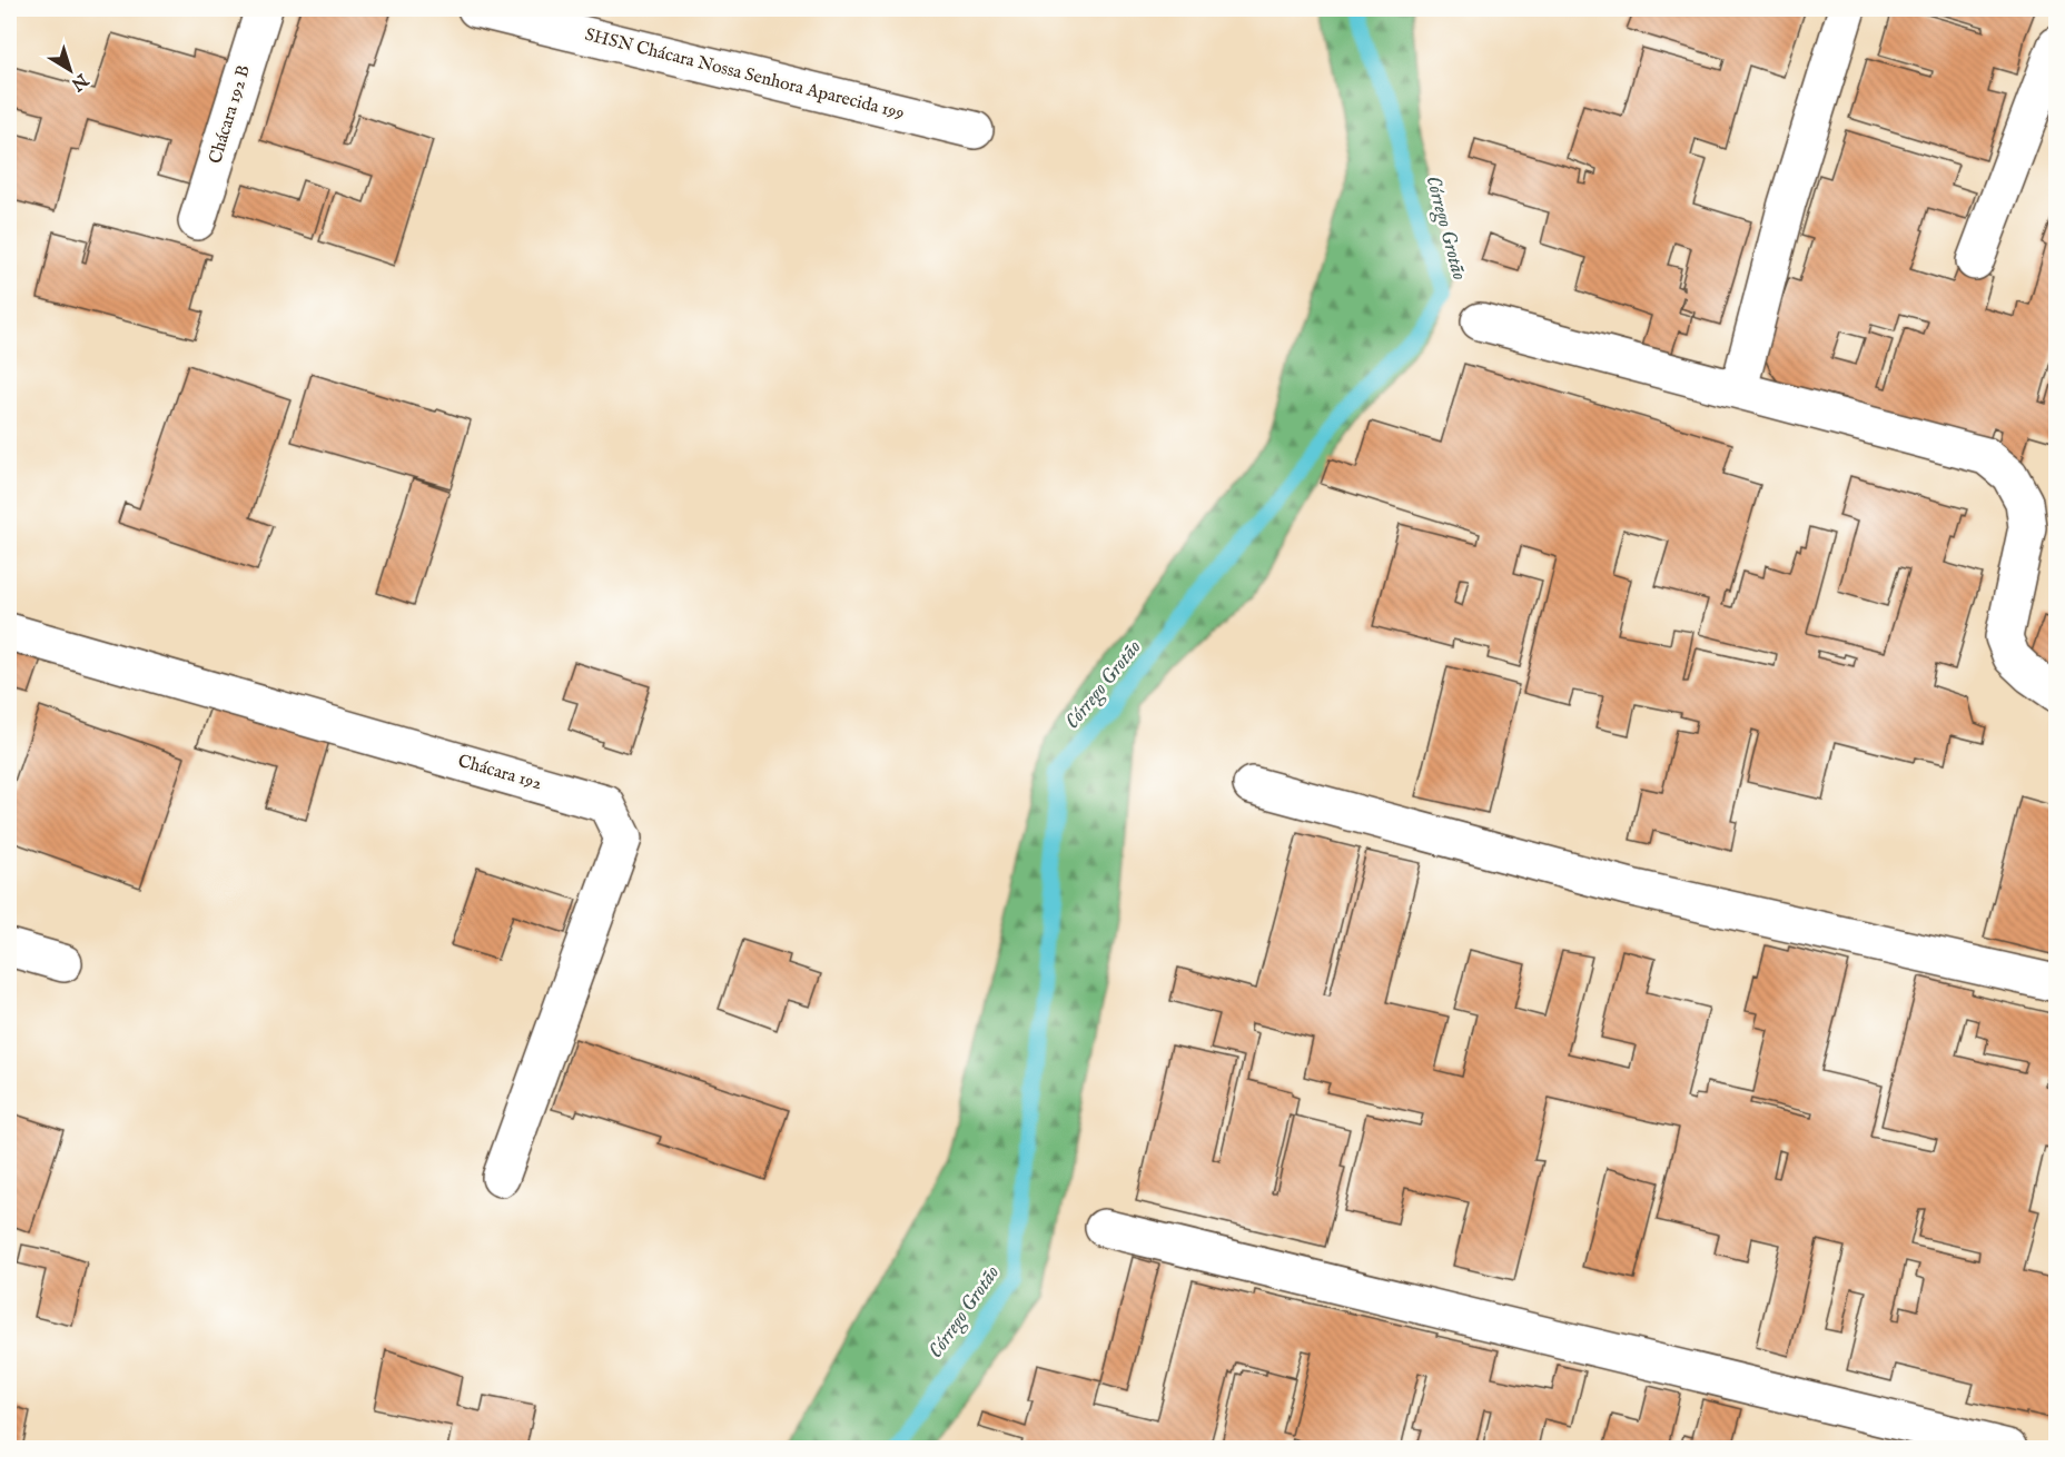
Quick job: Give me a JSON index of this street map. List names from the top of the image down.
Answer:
{
  "streets": {
    "street": ["SHSN Chácara Nossa Senhora Aparecida 199", "Chácara 192 B", "Chácara 192"]
  },
  "water": ["Córrego Grotão"],
  "north": "bottom right"
}
